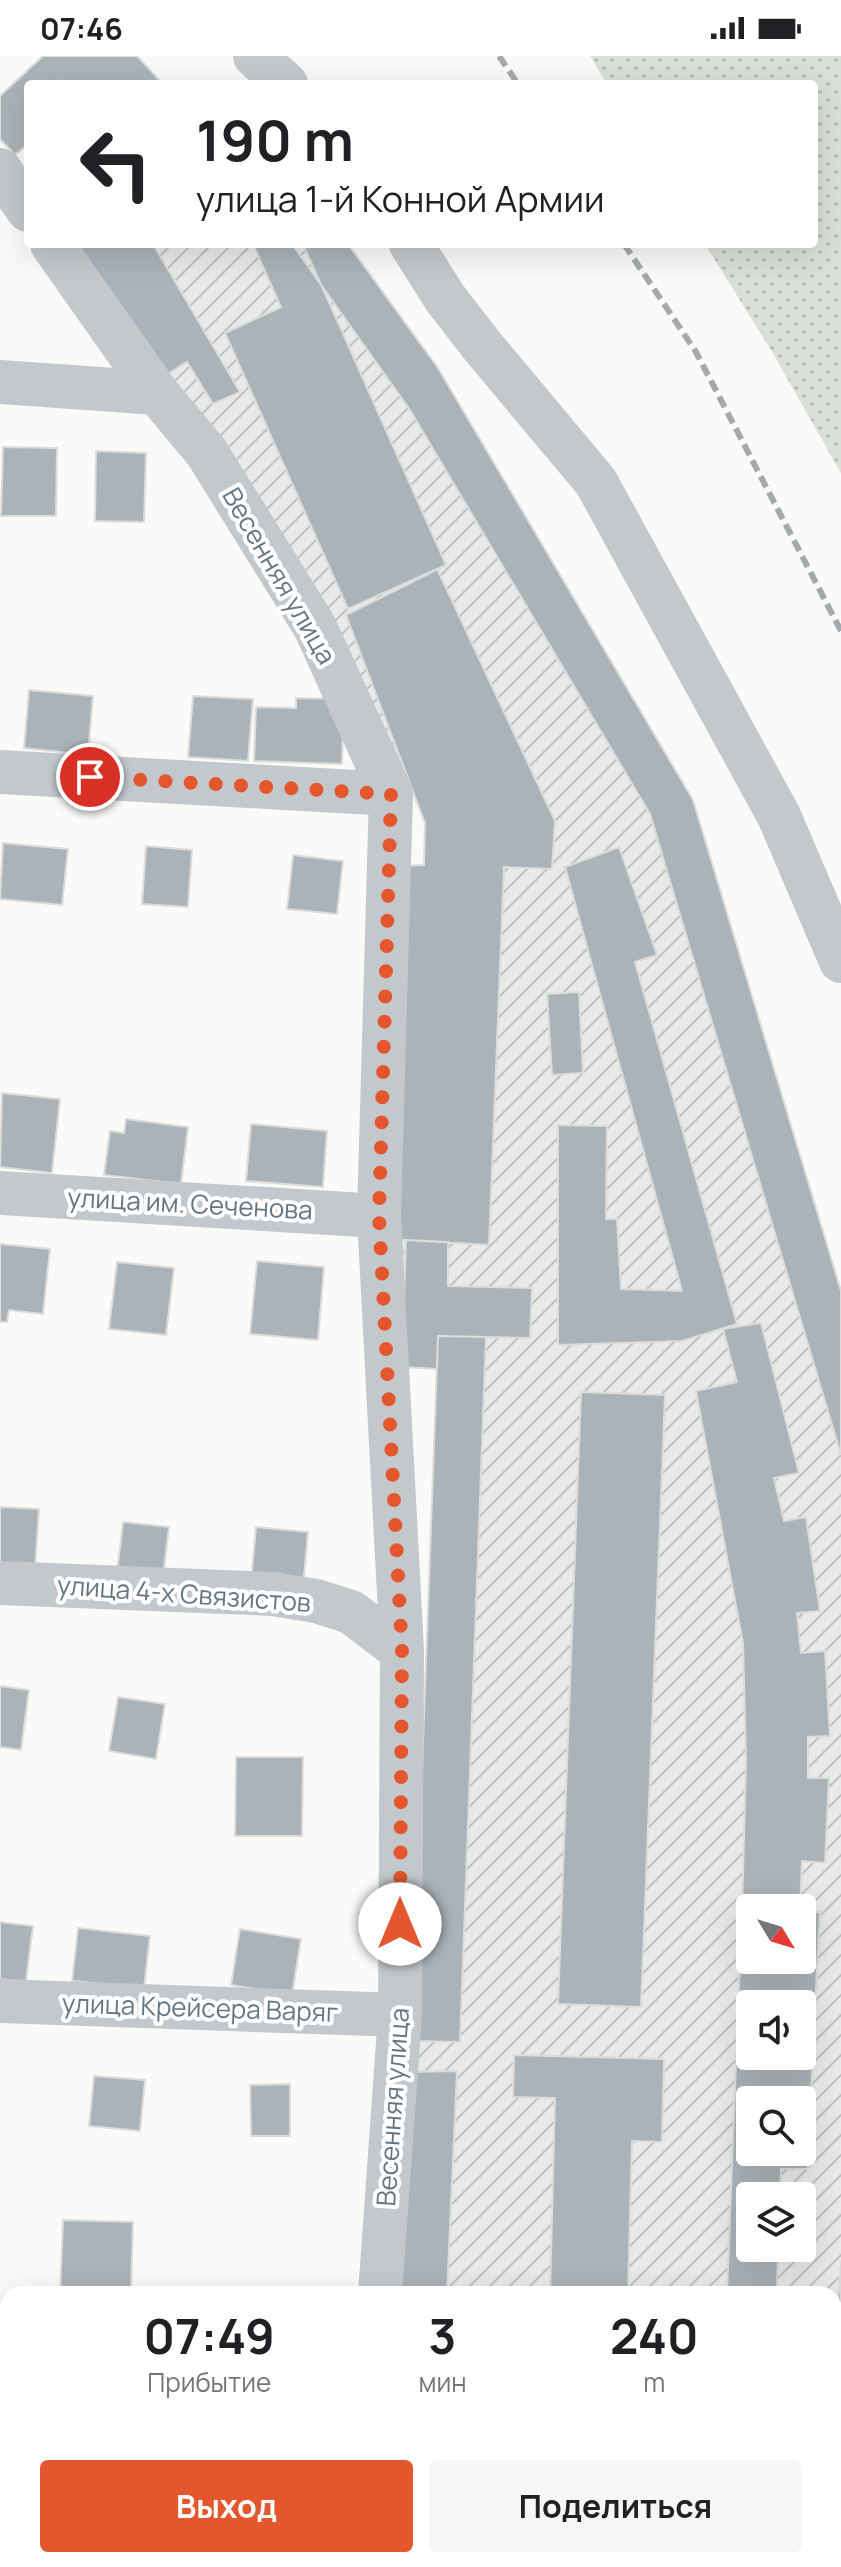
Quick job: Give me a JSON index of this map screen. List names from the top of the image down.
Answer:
{
  "streets": {
    "street": [
      "Весенняя улица",
      "улица им. Сеченова",
      "улица 4-х Связистов",
      "улица Крейсера Варяг"
    ]
  },
  "crossings": [
    ["Весенняя улица", "улица им. Сеченова"],
    ["Весенняя улица", "улица 4-х Связистов"],
    ["Весенняя улица", "улица Крейсера Варяг"]
  ],
  "north": "bottom right",
  "page": {
    "status": "07:46",
    "turn": ["190 m", "улица 1-й Конной Армии"],
    "eta": [
      "07:49",
      "Прибытие",
      "3",
      "мин",
      "240",
      "m"
    ],
    "buttons": ["Выход", "Поделиться"]
  }
}
